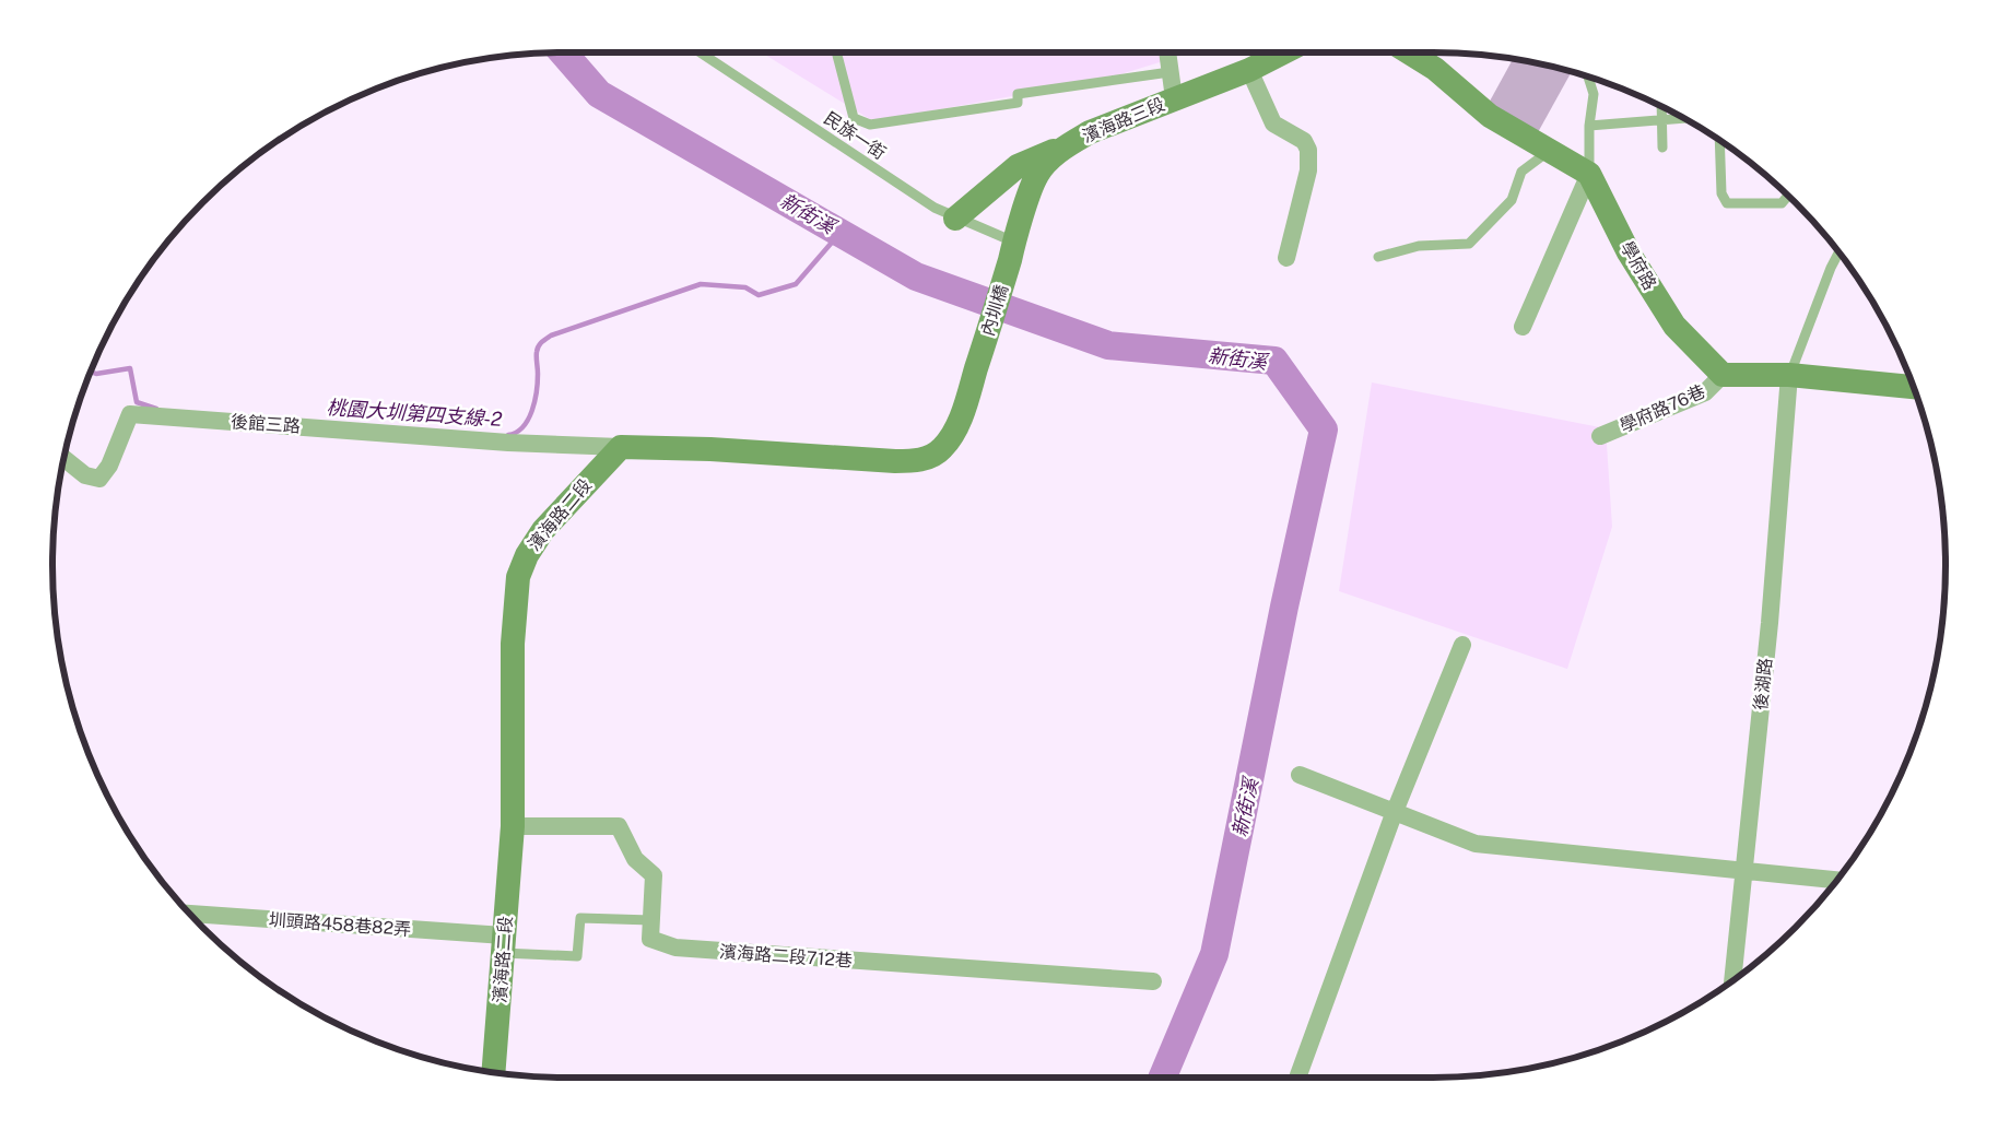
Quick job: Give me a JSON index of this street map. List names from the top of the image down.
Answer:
{
  "streets": {
    "street": [
      "濱海路三段",
      "學府路",
      "內圳橋",
      "學府路76巷",
      "後館三路",
      "濱海路二段",
      "後湖路",
      "圳頭路458巷82弄",
      "濱海路二段712巷"
    ],
    "lane": ["民族一街"]
  },
  "crossings": [
    ["濱海路三段", "民族一街"],
    ["濱海路三段", "內圳橋"],
    ["民族一街", "內圳橋"],
    ["學府路", "學府路76巷"],
    ["內圳橋", "後館三路"],
    ["內圳橋", "濱海路二段"],
    ["後館三路", "濱海路二段"],
    ["濱海路二段", "圳頭路458巷82弄"],
    ["濱海路二段", "濱海路二段712巷"]
  ],
  "water": ["新街溪", "桃園大圳第四支線-2"]
}
